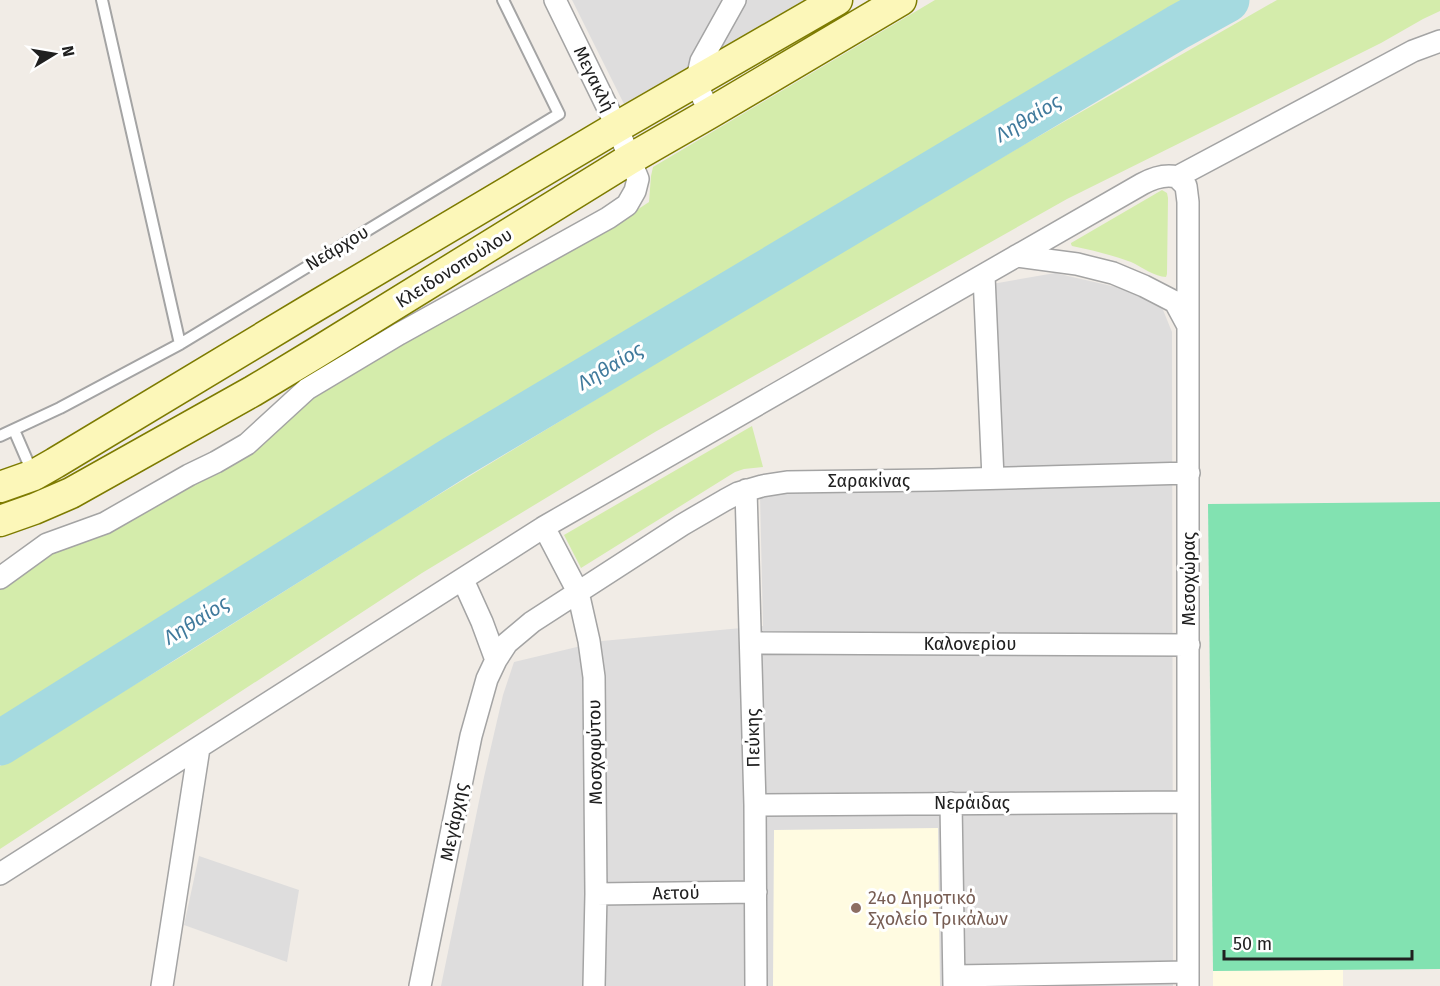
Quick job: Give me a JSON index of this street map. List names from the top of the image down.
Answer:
{
  "streets": {
    "street": [
      "Μεγακλή",
      "Κλειδονοπούλου",
      "Σαρακίνας",
      "Μεσοχώρας",
      "Καλονερίου",
      "Πεύκης",
      "Μοσχοφύτου",
      "Νεράιδας",
      "Μεγάρχης",
      "Αετού"
    ],
    "lane": ["Νεάρχου"]
  },
  "crossings": [
    ["Μεγακλή", "Κλειδονοπούλου"],
    ["Σαρακίνας", "Μεσοχώρας"],
    ["Σαρακίνας", "Πεύκης"],
    ["Σαρακίνας", "Μοσχοφύτου"],
    ["Σαρακίνας", "Μεγάρχης"],
    ["Μεσοχώρας", "Καλονερίου"],
    ["Μεσοχώρας", "Νεράιδας"],
    ["Καλονερίου", "Πεύκης"],
    ["Πεύκης", "Νεράιδας"],
    ["Πεύκης", "Αετού"],
    ["Μοσχοφύτου", "Μεγάρχης"],
    ["Μοσχοφύτου", "Αετού"]
  ],
  "water": ["Ληθαίος"],
  "places": ["24ο Δημοτικό Σχολείο Τρικάλων"],
  "scale_bar": "50 m",
  "north": "right"
}
